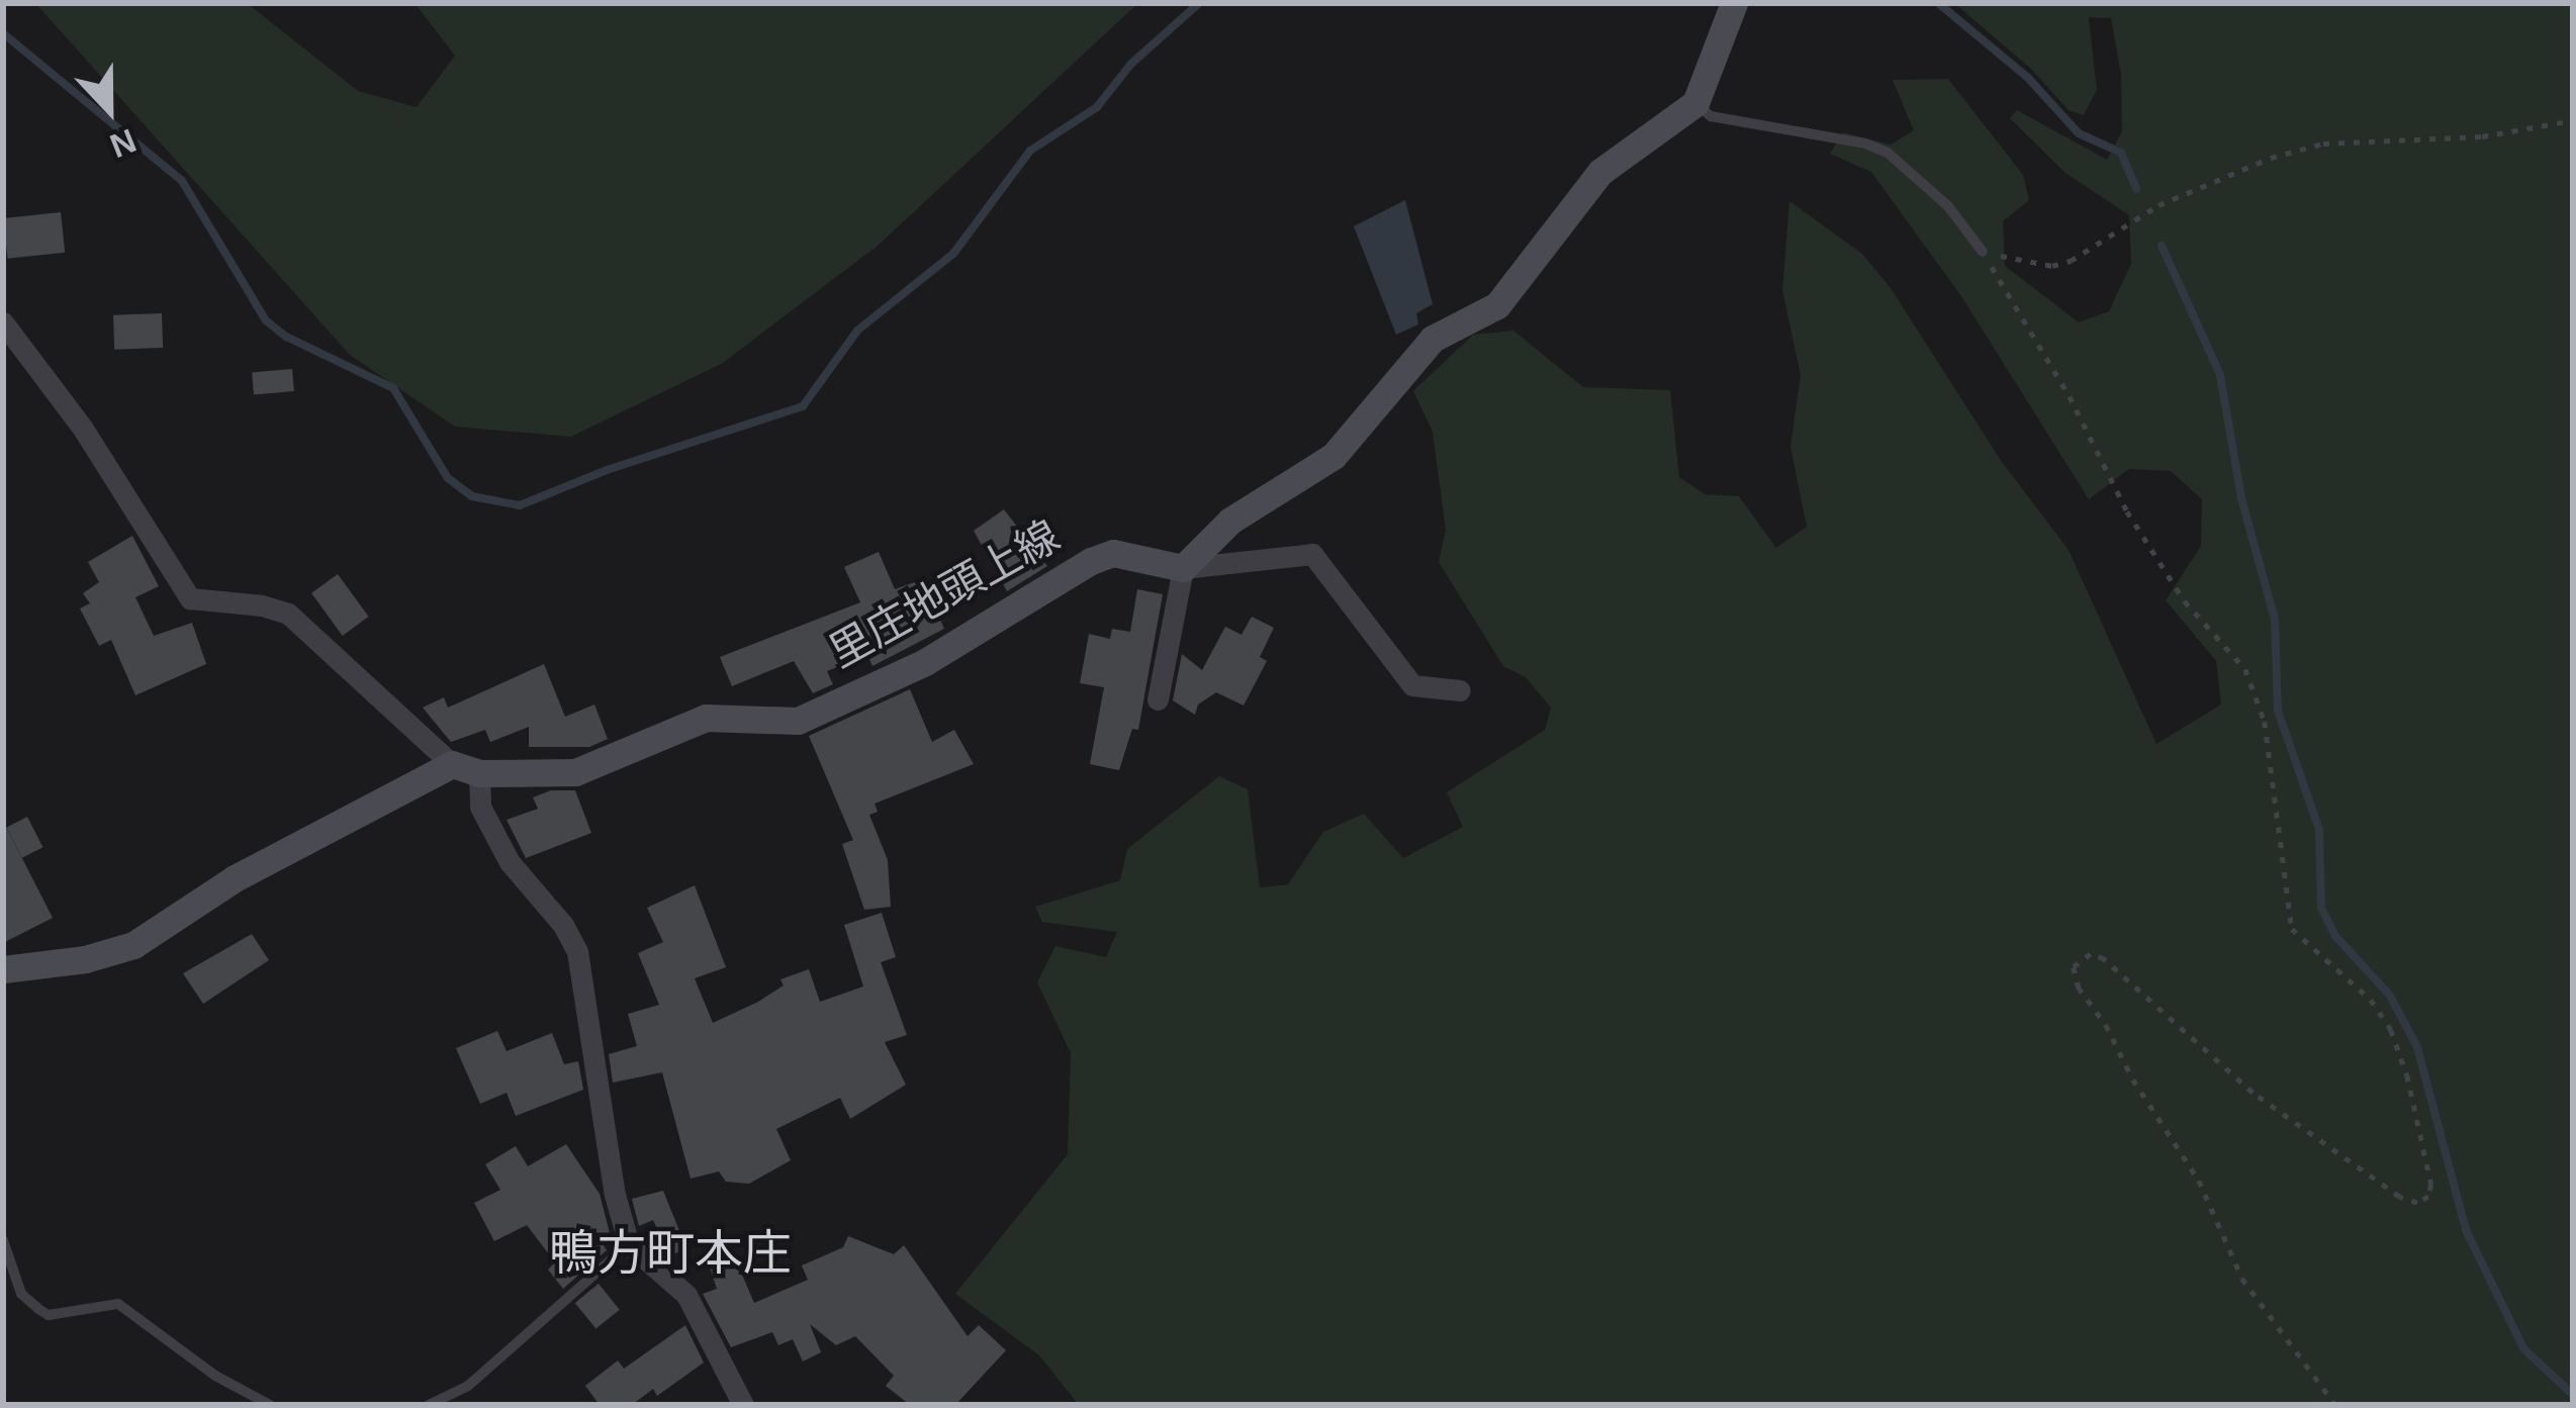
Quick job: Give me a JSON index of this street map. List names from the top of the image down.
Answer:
{
  "streets": {
    "main road": ["里庄地頭上線"]
  },
  "districts": ["鴨方町本庄"],
  "north": "bottom"
}
